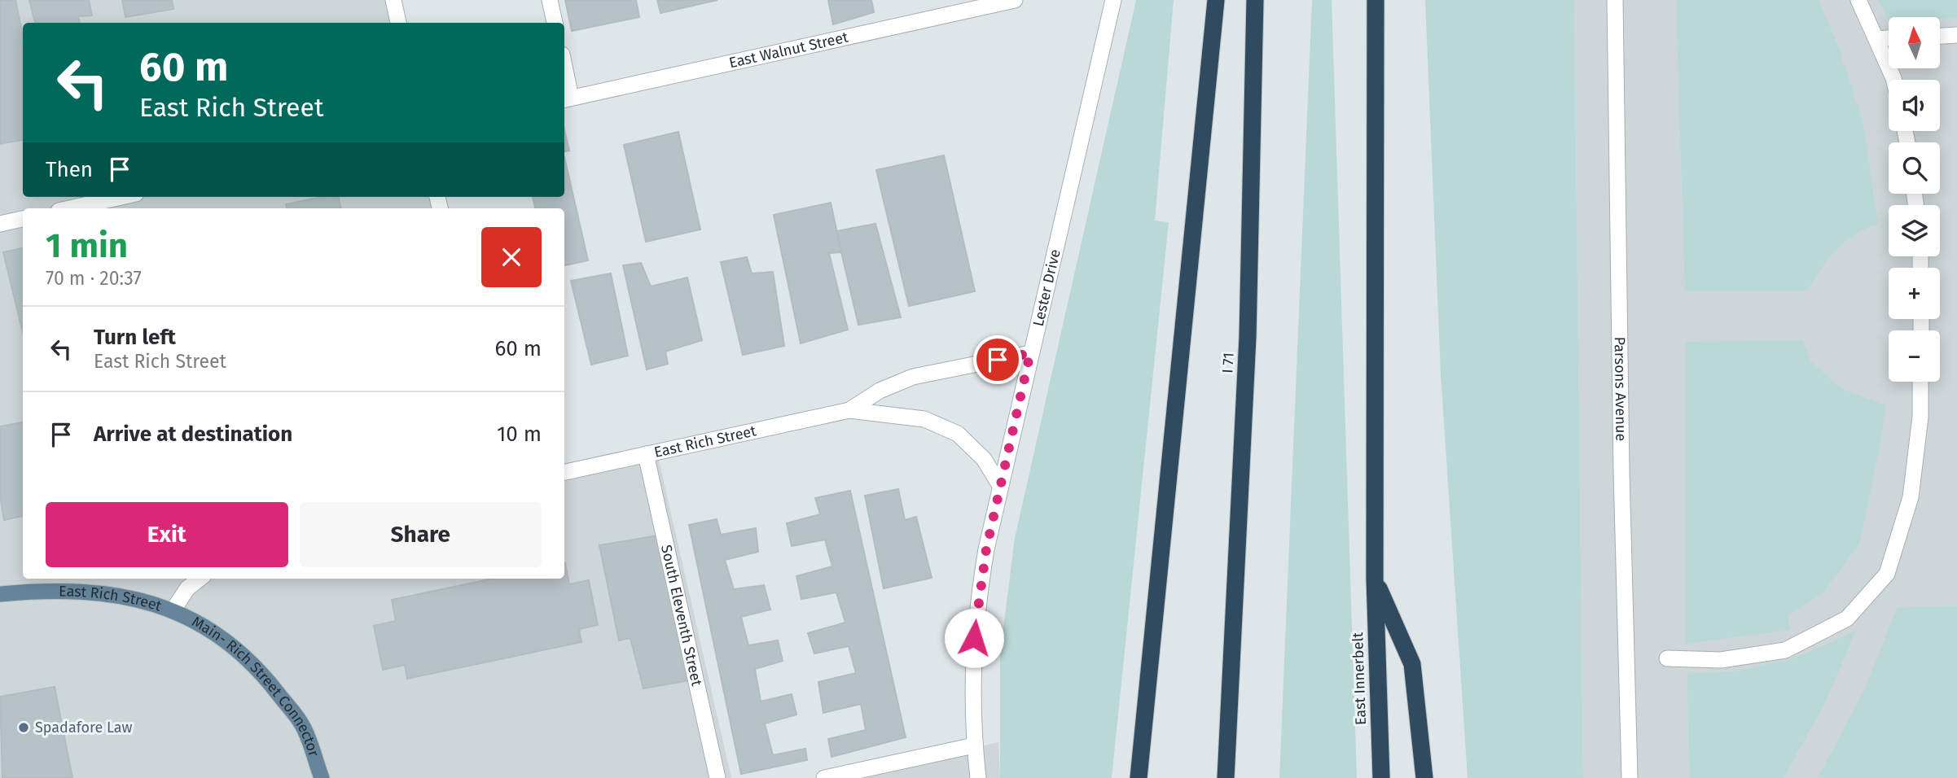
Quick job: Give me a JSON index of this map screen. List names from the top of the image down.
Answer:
{
  "streets": {
    "highway": ["I 71", "East Innerbelt"],
    "main road": ["East Rich Street", "Main- Rich Street Connector"],
    "street": [
      "East Walnut Street",
      "Lester Drive",
      "Parsons Avenue",
      "South Eleventh Street"
    ]
  },
  "crossings": [
    ["Lester Drive", "East Rich Street"],
    ["East Rich Street", "South Eleventh Street"],
    ["East Rich Street", "Main- Rich Street Connector"]
  ],
  "places": ["Spadafore Law"],
  "north": "top",
  "page": {
    "map_buttons": ["+", "−"],
    "turn": ["60 m", "East Rich Street"],
    "then": "Then",
    "heading": ["1 min", "70 m · 20:37"],
    "list": [
      {
        "name": "Turn left",
        "note": "East Rich Street",
        "value": "60 m"
      },
      {
        "name": "Arrive at destination",
        "value": "10 m"
      }
    ],
    "buttons": ["Exit", "Share"]
  }
}
